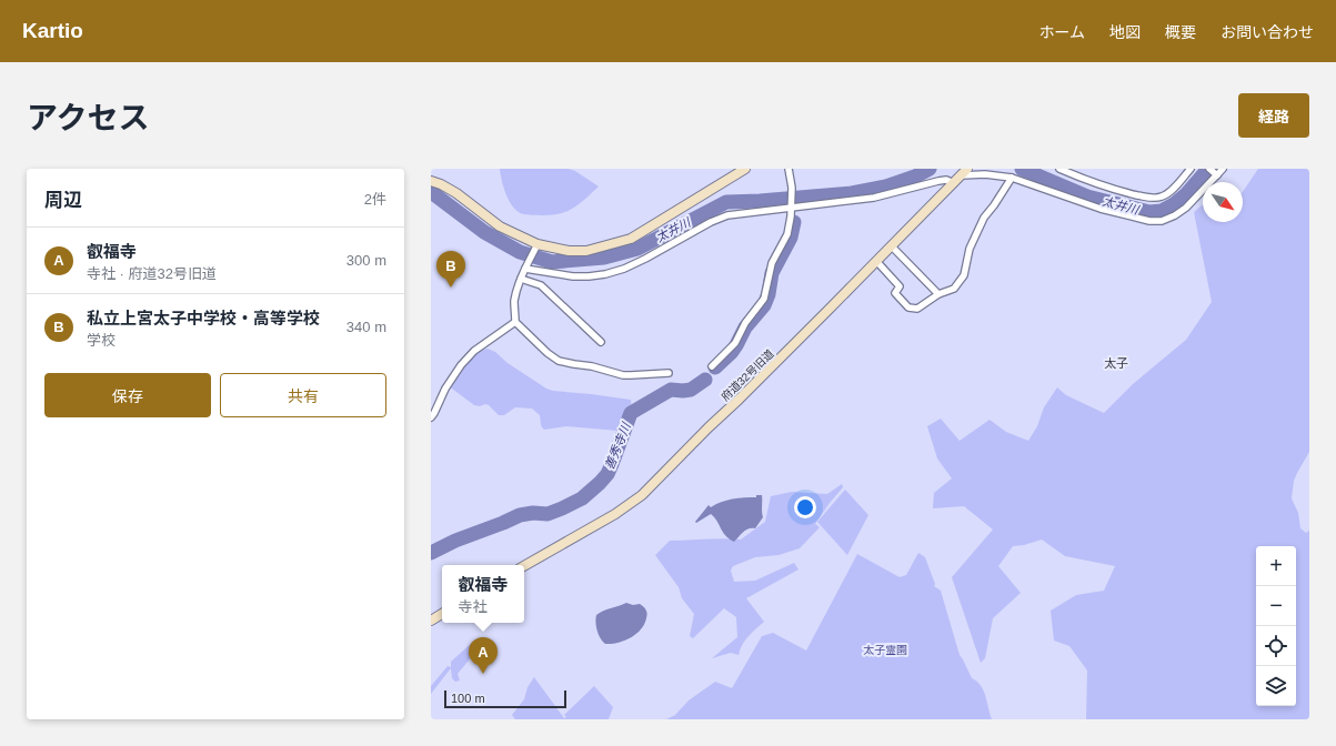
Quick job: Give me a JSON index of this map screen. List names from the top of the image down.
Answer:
{
  "streets": {
    "street": ["府道32号旧道"]
  },
  "districts": ["太子"],
  "water": ["太井川", "善秀寺川"],
  "parks": ["太子霊園"],
  "scale_bar": "100 m",
  "north": "bottom right",
  "page": {
    "header": "Kartio",
    "nav": [
      "ホーム",
      "地図",
      "概要",
      "お問い合わせ"
    ],
    "title": "アクセス",
    "buttons": [
      "経路",
      ["保存", "共有"]
    ],
    "heading": ["周辺", "2件"],
    "list": [
      {
        "mark": "A",
        "name": "叡福寺",
        "note": "寺社 · 府道32号旧道",
        "value": "300 m"
      },
      {
        "mark": "B",
        "name": "私立上宮太子中学校・高等学校",
        "note": "学校",
        "value": "340 m"
      }
    ],
    "pins": ["B", "A"],
    "map_buttons": ["+", "−"],
    "popup": ["叡福寺", "寺社"],
    "scale": "100 m"
  }
}
